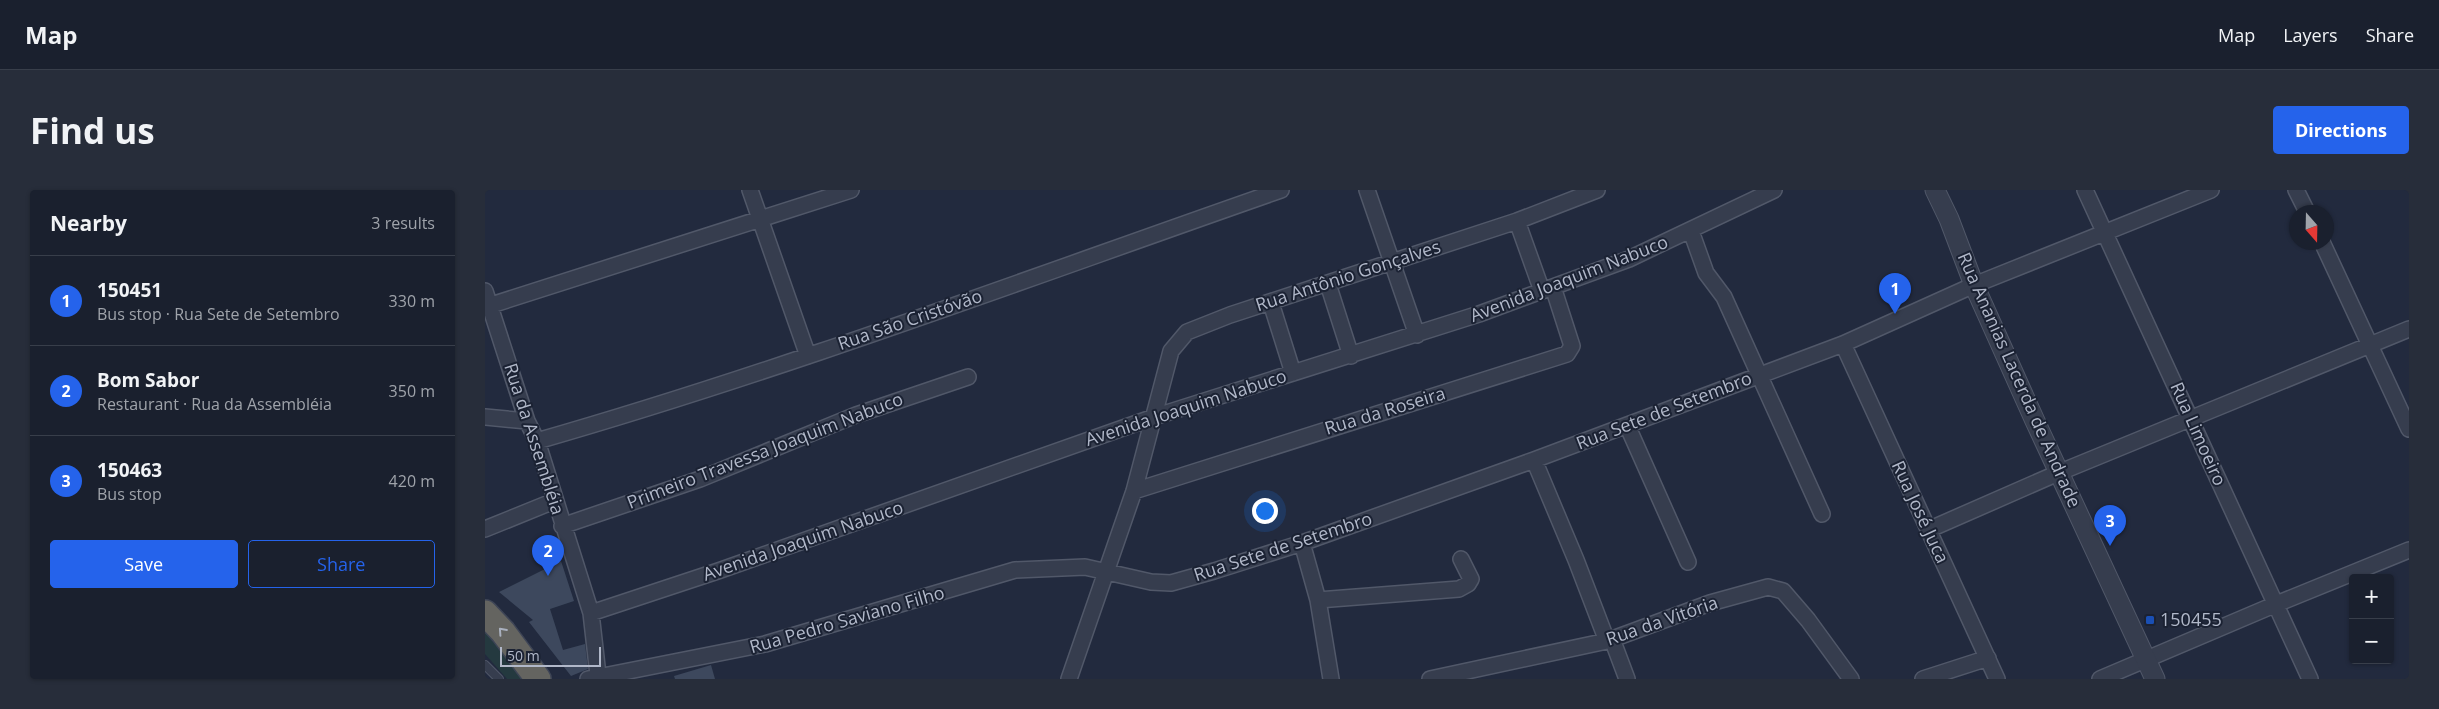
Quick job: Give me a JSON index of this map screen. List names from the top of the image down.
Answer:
{
  "streets": {
    "street": [
      "Rua Antônio Gonçalves",
      "Avenida Joaquim Nabuco",
      "Rua São Cristóvão",
      "Rua Ananias Lacerda de Andrade",
      "Rua da Roseira",
      "Rua Sete de Setembro",
      "Rua Limoeiro",
      "Rua da Assembléia",
      "Primeiro Travessa Joaquim Nabuco",
      "Rua José Juca",
      "Rua Pedro Saviano Filho",
      "Rua da Vitória"
    ]
  },
  "crossings": [
    ["Rua Antônio Gonçalves", "Avenida Joaquim Nabuco"],
    ["Rua Antônio Gonçalves", "Rua da Roseira"],
    ["Rua Antônio Gonçalves", "Rua Sete de Setembro"],
    ["Rua Antônio Gonçalves", "Rua Pedro Saviano Filho"],
    ["Avenida Joaquim Nabuco", "Rua da Roseira"],
    ["Avenida Joaquim Nabuco", "Rua da Assembléia"],
    ["Rua São Cristóvão", "Rua da Assembléia"],
    ["Rua Ananias Lacerda de Andrade", "Rua Sete de Setembro"],
    ["Rua Sete de Setembro", "Rua Limoeiro"],
    ["Rua Sete de Setembro", "Rua José Juca"],
    ["Rua Sete de Setembro", "Rua Pedro Saviano Filho"],
    ["Rua da Assembléia", "Primeiro Travessa Joaquim Nabuco"],
    ["Rua da Assembléia", "Rua Pedro Saviano Filho"]
  ],
  "places": {
    "transit": ["150455"]
  },
  "scale_bar": "50 m",
  "north": "bottom",
  "page": {
    "header": "Map",
    "nav": ["Map", "Layers", "Share"],
    "buttons": [
      "Directions",
      ["Save", "Share"]
    ],
    "title": "Find us",
    "heading": ["Nearby", "3 results"],
    "list": [
      {
        "mark": "1",
        "name": "150451",
        "note": "Bus stop · Rua Sete de Setembro",
        "value": "330 m"
      },
      {
        "mark": "2",
        "name": "Bom Sabor",
        "note": "Restaurant · Rua da Assembléia",
        "value": "350 m"
      },
      {
        "mark": "3",
        "name": "150463",
        "note": "Bus stop",
        "value": "420 m"
      }
    ],
    "pins": ["1", "3", "2"],
    "map_buttons": ["+", "−"],
    "scale": "50 m"
  }
}
